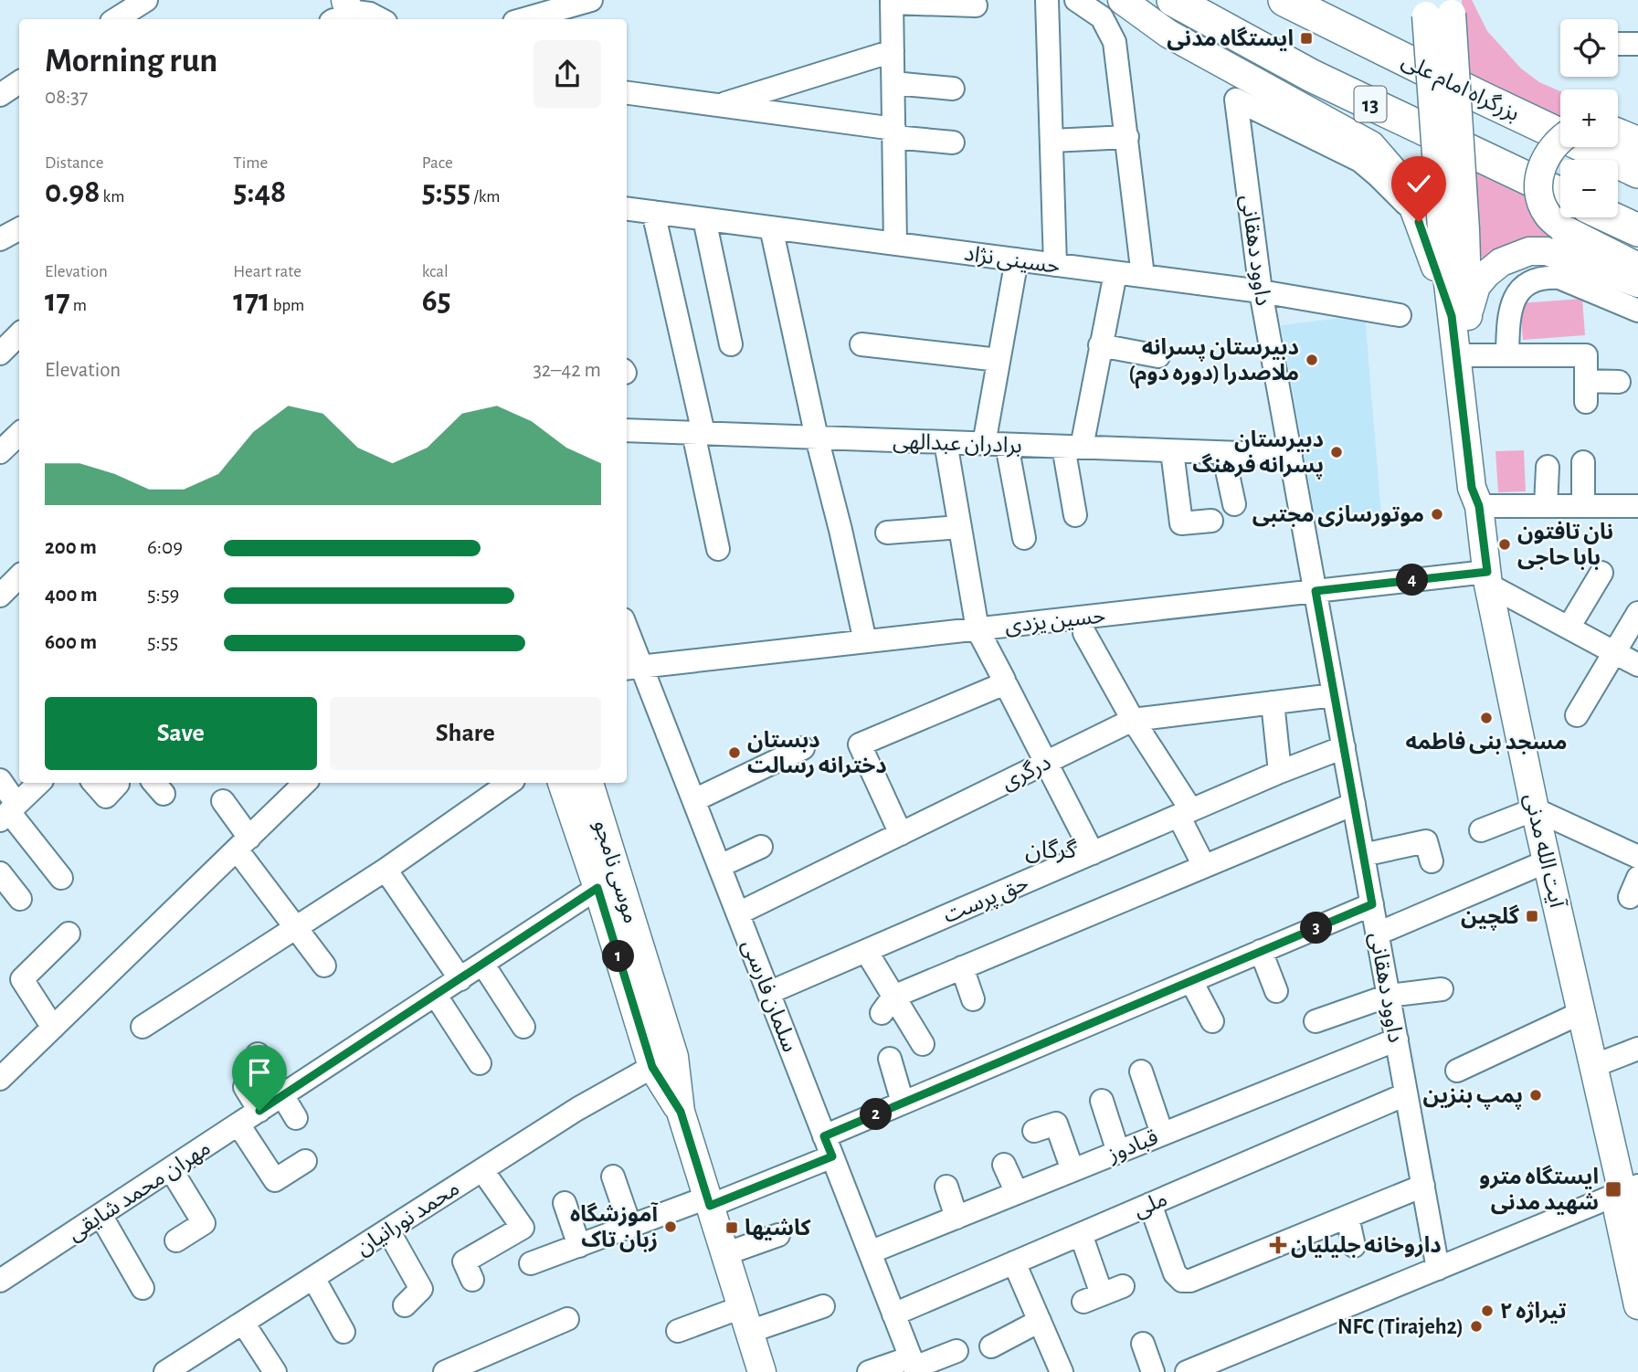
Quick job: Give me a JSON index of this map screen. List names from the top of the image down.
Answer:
{
  "streets": {
    "highway": ["بزرگراه امام علی", "13"],
    "main road": ["آیت الله مدنی", "موسی نامجو"],
    "street": [
      "داوود دهقانی",
      "حسینی نژاد",
      "برادران عبدالهی",
      "حسین یزدی",
      "درگری",
      "حق پرست",
      "سلمان فارسی",
      "قبادوز",
      "مهران محمد شایقی",
      "ملی",
      "محمد نورانیان"
    ]
  },
  "crossings": [
    ["داوود دهقانی", "حسینی نژاد"],
    ["داوود دهقانی", "برادران عبدالهی"],
    ["داوود دهقانی", "حسین یزدی"],
    ["داوود دهقانی", "درگری"],
    ["داوود دهقانی", "حق پرست"],
    ["داوود دهقانی", "قبادوز"],
    ["داوود دهقانی", "ملی"],
    ["حسین یزدی", "آیت الله مدنی"],
    ["حسین یزدی", "سلمان فارسی"],
    ["درگری", "سلمان فارسی"],
    ["موسی نامجو", "مهران محمد شایقی"],
    ["موسی نامجو", "محمد نورانیان"],
    ["حق پرست", "سلمان فارسی"],
    ["سلمان فارسی", "قبادوز"],
    ["سلمان فارسی", "ملی"]
  ],
  "districts": ["گرگان"],
  "places": {
    "transit": [
      "ایستگاه مدنی",
      "گلچین",
      "ایستگاه مترو شهید مدنی",
      "کاشیها"
    ],
    "other": [
      "دبيرستان پسرانه ملاصدرا (دوره دوم)",
      "دبیرستان پسرانه فرهنگ",
      "موتورسازی مجتبی",
      "نان تافتون بابا حاجی",
      "مسجد بنی فاطمه",
      "دبستان دخترانه رسالت",
      "پمپ بنزین",
      "آموزشگاه زبان تاک",
      "تیراژه ۲",
      "NFC (Tirajeh2)"
    ],
    "health": ["داروخانه جلیلیان"]
  },
  "page": {
    "map_buttons": ["+", "−"],
    "heading": ["Morning run", "08:37"],
    "stats": [
      ["Distance", "0.98 km"],
      ["Time", "5:48"],
      ["Pace", "5:55 /km"],
      ["Elevation", "17 m"],
      ["Heart rate", "171 bpm"],
      ["kcal", "65"]
    ],
    "chart": ["Elevation", "32–42 m"],
    "list": [
      {
        "name": "200 m",
        "note": "6:09"
      },
      {
        "name": "400 m",
        "note": "5:59"
      },
      {
        "name": "600 m",
        "note": "5:55"
      }
    ],
    "pins": [
      "4",
      "3",
      "1",
      "2"
    ],
    "buttons": ["Save", "Share"]
  }
}
